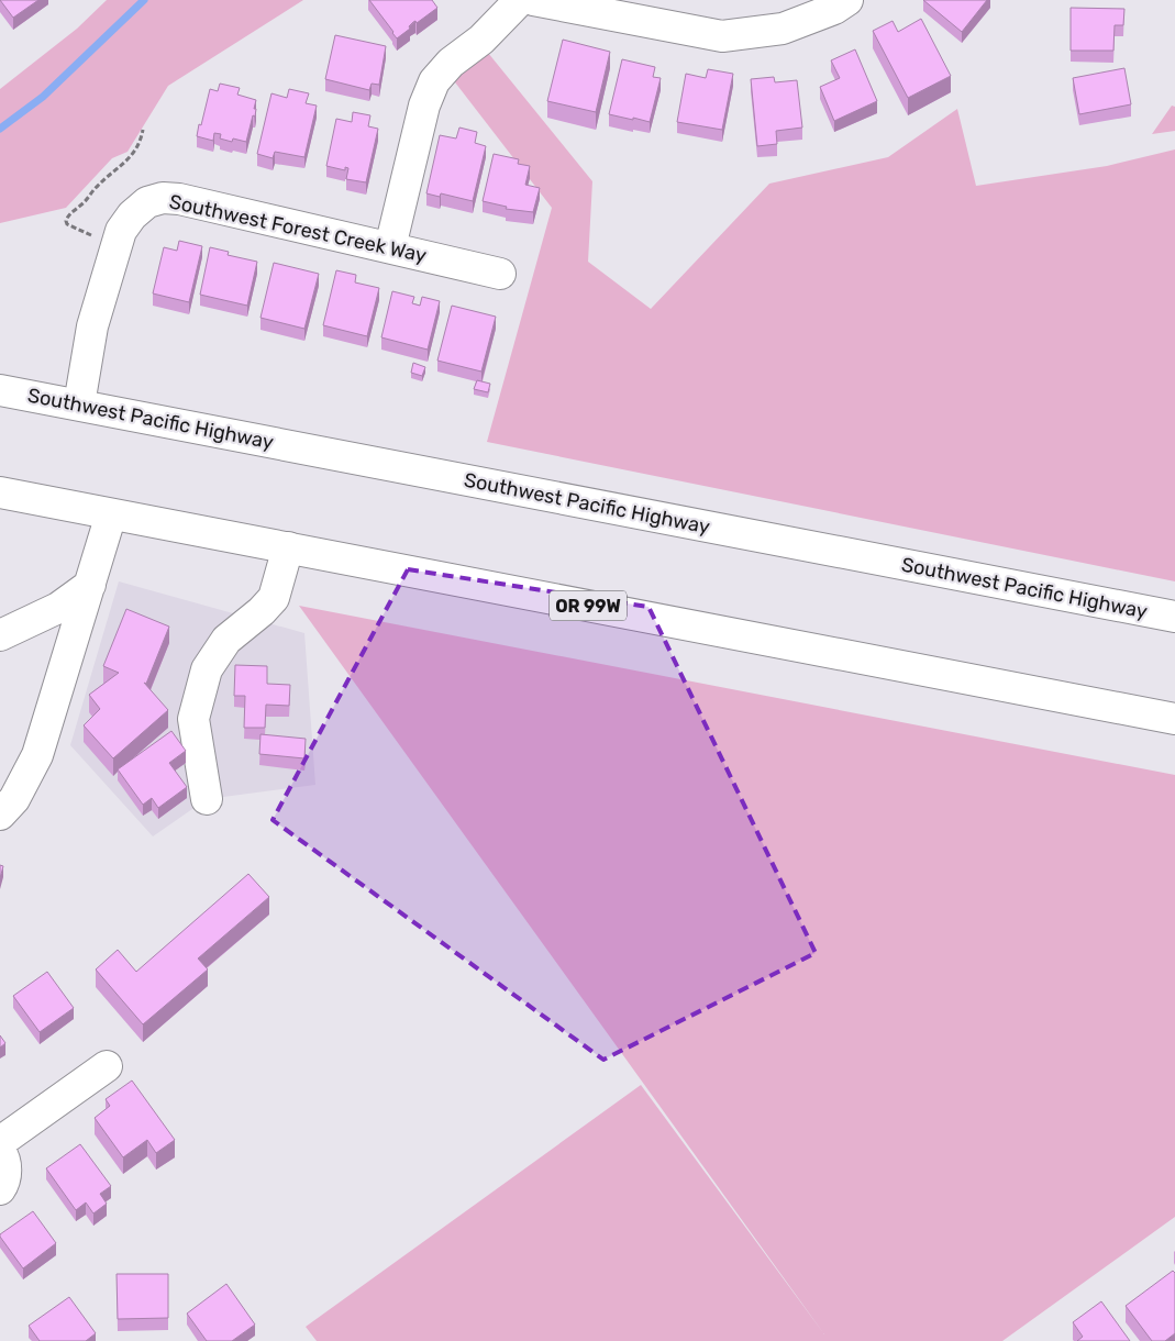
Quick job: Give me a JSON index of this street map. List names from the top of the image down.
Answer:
{
  "streets": {
    "main road": ["Southwest Forest Creek Way", "Southwest Pacific Highway", "OR 99W"]
  },
  "crossings": [
    ["Southwest Forest Creek Way", "Southwest Pacific Highway"]
  ]
}
